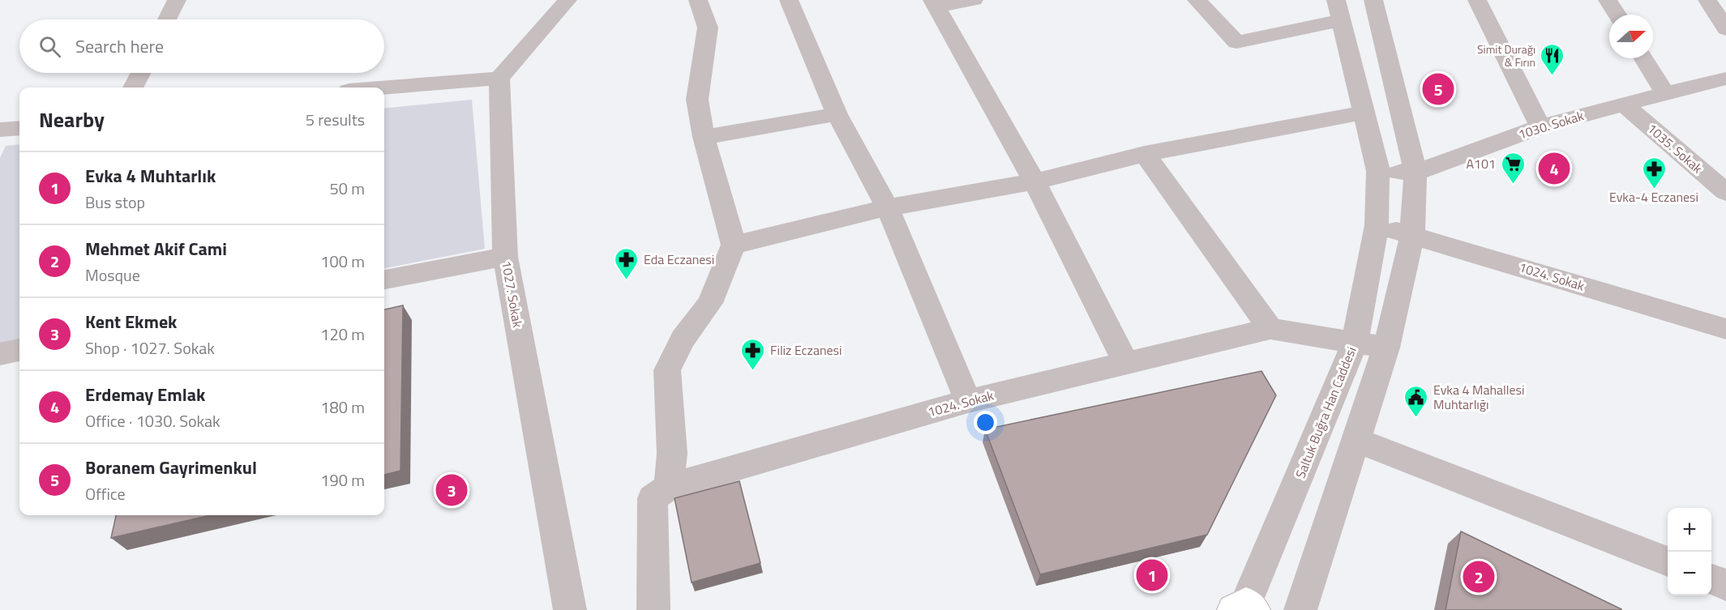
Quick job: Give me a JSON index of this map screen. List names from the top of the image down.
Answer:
{
  "streets": {
    "street": [
      "1030. Sokak",
      "1035. Sokak",
      "1024. Sokak",
      "1027. Sokak",
      "Saltuk Buğra Han Caddesi"
    ]
  },
  "crossings": [
    ["1030. Sokak", "1035. Sokak"],
    ["1030. Sokak", "Saltuk Buğra Han Caddesi"],
    ["1024. Sokak", "Saltuk Buğra Han Caddesi"]
  ],
  "places": {
    "restaurant": ["Simit Durağı & Fırın"],
    "supermarket": ["A101"],
    "pharmacy": ["Evka-4 Eczanesi", "Eda Eczanesi", "Filiz Eczanesi"],
    "public building": ["Evka 4 Mahallesi Muhtarlığı"]
  },
  "north": "right",
  "page": {
    "search": "Search here",
    "pins": [
      "5",
      "4",
      "3",
      "1",
      "2"
    ],
    "heading": ["Nearby", "5 results"],
    "list": [
      {
        "mark": "1",
        "name": "Evka 4 Muhtarlık",
        "note": "Bus stop",
        "value": "50 m"
      },
      {
        "mark": "2",
        "name": "Mehmet Akif Cami",
        "note": "Mosque",
        "value": "100 m"
      },
      {
        "mark": "3",
        "name": "Kent Ekmek",
        "note": "Shop · 1027. Sokak",
        "value": "120 m"
      },
      {
        "mark": "4",
        "name": "Erdemay Emlak",
        "note": "Office · 1030. Sokak",
        "value": "180 m"
      },
      {
        "mark": "5",
        "name": "Boranem Gayrimenkul",
        "note": "Office",
        "value": "190 m"
      }
    ],
    "map_buttons": ["+", "−"]
  }
}
